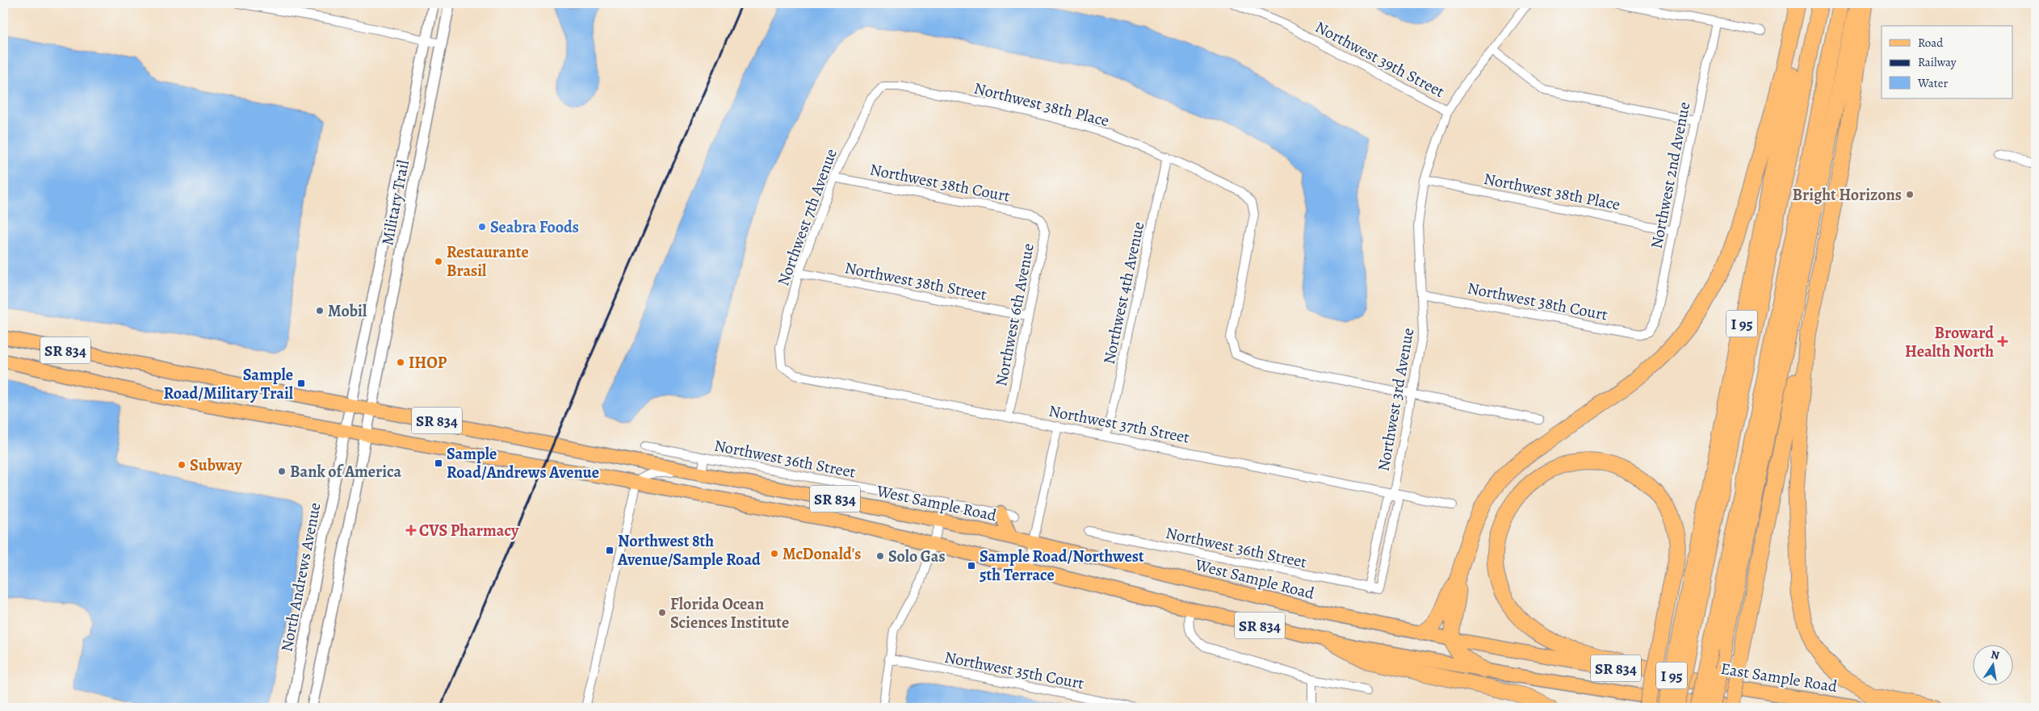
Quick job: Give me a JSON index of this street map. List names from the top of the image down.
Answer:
{
  "streets": {
    "highway": ["I 95"],
    "main road": ["SR 834", "West Sample Road", "East Sample Road"],
    "street": [
      "Northwest 39th Street",
      "Northwest 38th Place",
      "Northwest 2nd Avenue",
      "Northwest 38th Court",
      "Military Trail",
      "Northwest 7th Avenue",
      "Northwest 38th Street",
      "Northwest 4th Avenue",
      "Northwest 6th Avenue",
      "Northwest 3rd Avenue",
      "Northwest 37th Street",
      "Northwest 36th Street",
      "North Andrews Avenue",
      "Northwest 35th Court"
    ]
  },
  "crossings": [
    ["Northwest 39th Street", "Northwest 3rd Avenue"],
    ["Northwest 38th Place", "Northwest 2nd Avenue"],
    ["Northwest 38th Place", "Northwest 7th Avenue"],
    ["Northwest 38th Place", "Northwest 4th Avenue"],
    ["Northwest 38th Place", "Northwest 3rd Avenue"],
    ["Northwest 2nd Avenue", "Northwest 38th Court"],
    ["Northwest 38th Court", "Northwest 7th Avenue"],
    ["Northwest 38th Court", "Northwest 6th Avenue"],
    ["Northwest 38th Court", "Northwest 3rd Avenue"],
    ["Military Trail", "West Sample Road"],
    ["Military Trail", "North Andrews Avenue"],
    ["Northwest 7th Avenue", "Northwest 38th Street"],
    ["Northwest 7th Avenue", "Northwest 37th Street"],
    ["Northwest 38th Street", "Northwest 6th Avenue"],
    ["Northwest 4th Avenue", "Northwest 37th Street"],
    ["Northwest 6th Avenue", "Northwest 37th Street"],
    ["SR 834", "North Andrews Avenue"],
    ["Northwest 3rd Avenue", "Northwest 37th Street"],
    ["Northwest 3rd Avenue", "Northwest 36th Street"],
    ["West Sample Road", "North Andrews Avenue"],
    ["West Sample Road", "East Sample Road"]
  ],
  "places": {
    "other": [
      "Bright Horizons",
      "Seabra Foods",
      "Restaurante Brasil",
      "Mobil",
      "IHOP",
      "Subway",
      "Bank of America",
      "McDonald's",
      "Solo Gas",
      "Florida Ocean Sciences Institute"
    ],
    "health": ["Broward Health North", "CVS Pharmacy"],
    "transit": [
      "Sample Road/Military Trail",
      "Sample Road/Andrews Avenue",
      "Northwest 8th Avenue/Sample Road",
      "Sample Road/Northwest 5th Terrace"
    ]
  },
  "legend": ["Road", "Railway", "Water"],
  "north": "top"
}
